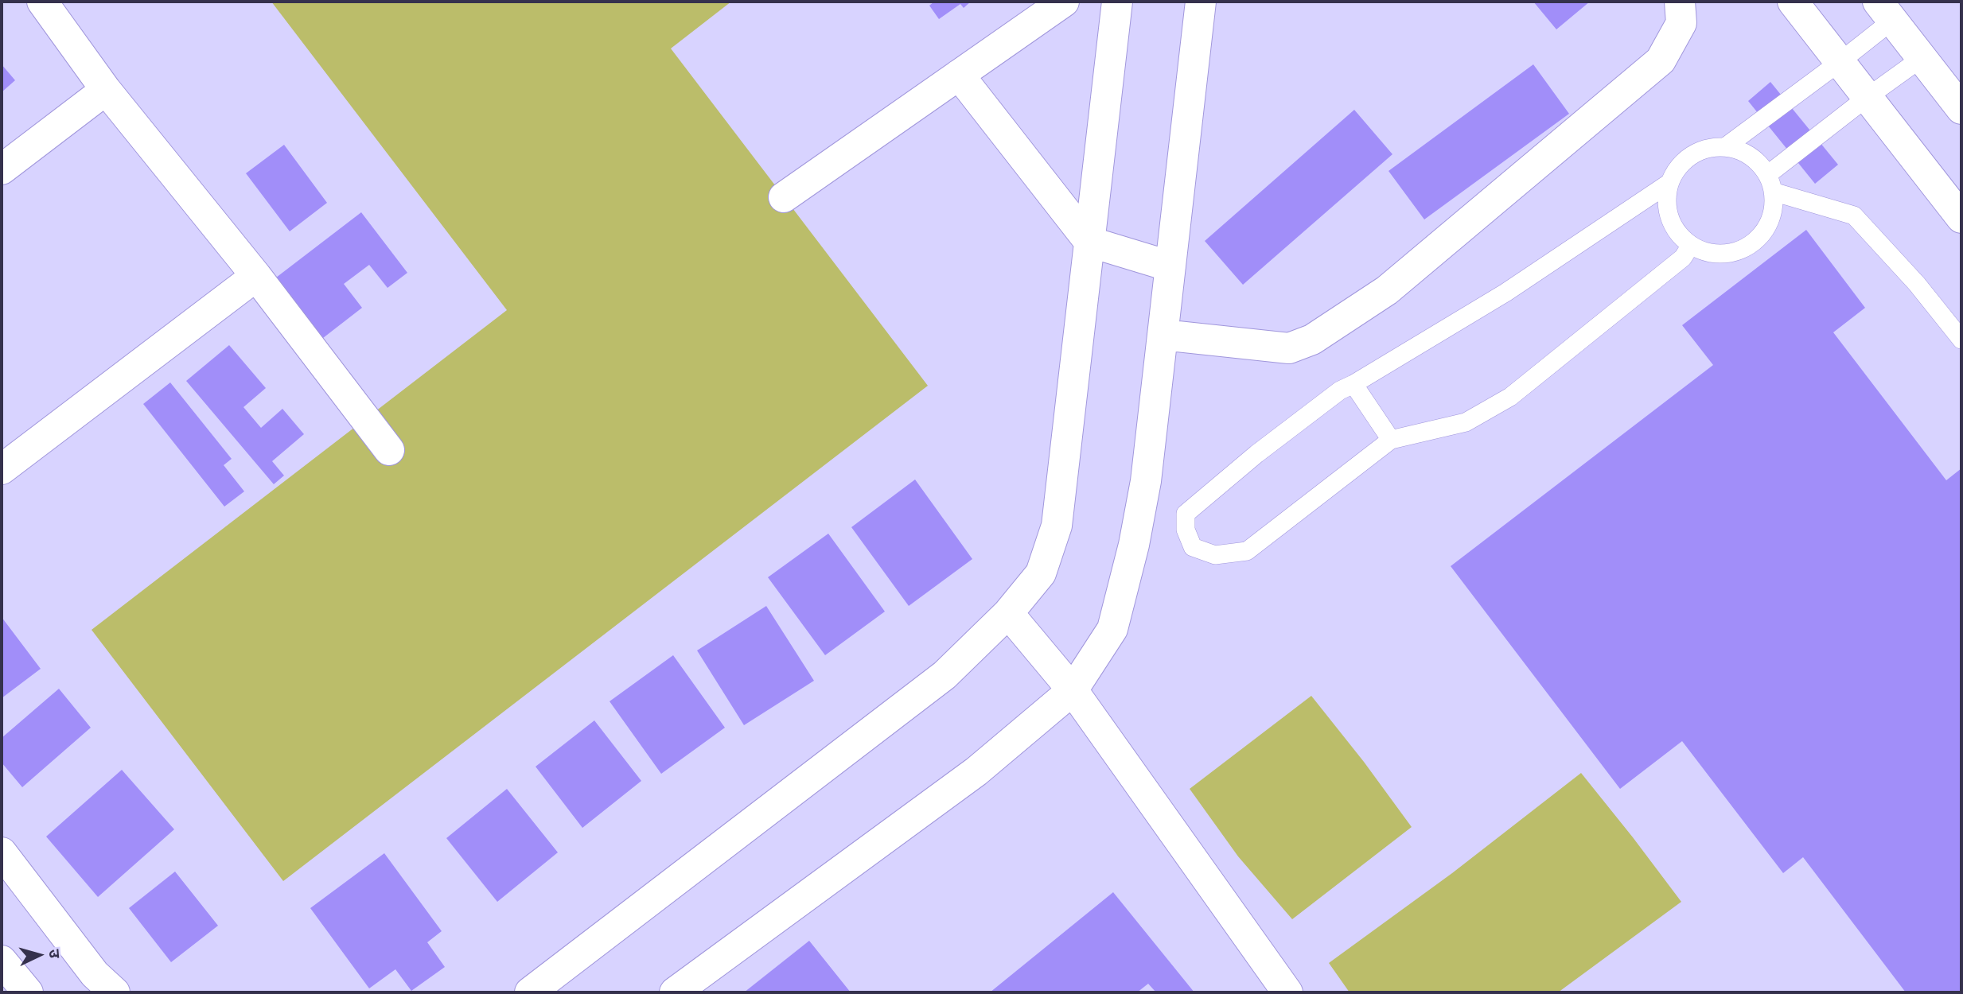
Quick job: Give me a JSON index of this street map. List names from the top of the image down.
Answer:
{
  "north": "right"
}
